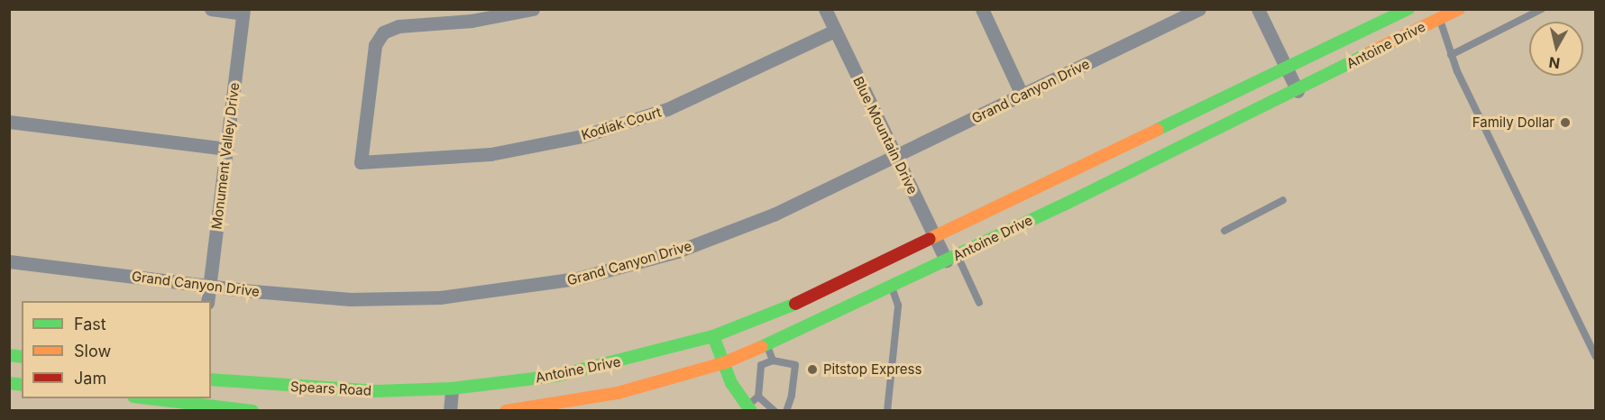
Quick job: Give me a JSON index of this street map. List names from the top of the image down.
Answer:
{
  "streets": {
    "main road": ["Antoine Drive", "Spears Road"],
    "street": [
      "Grand Canyon Drive",
      "Kodiak Court",
      "Blue Mountain Drive",
      "Monument Valley Drive"
    ]
  },
  "crossings": [
    ["Antoine Drive", "Blue Mountain Drive"],
    ["Antoine Drive", "Spears Road"],
    ["Grand Canyon Drive", "Blue Mountain Drive"],
    ["Grand Canyon Drive", "Monument Valley Drive"],
    ["Kodiak Court", "Blue Mountain Drive"]
  ],
  "places": ["Family Dollar", "Pitstop Express"],
  "legend": ["Fast", "Slow", "Jam"],
  "north": "bottom"
}
